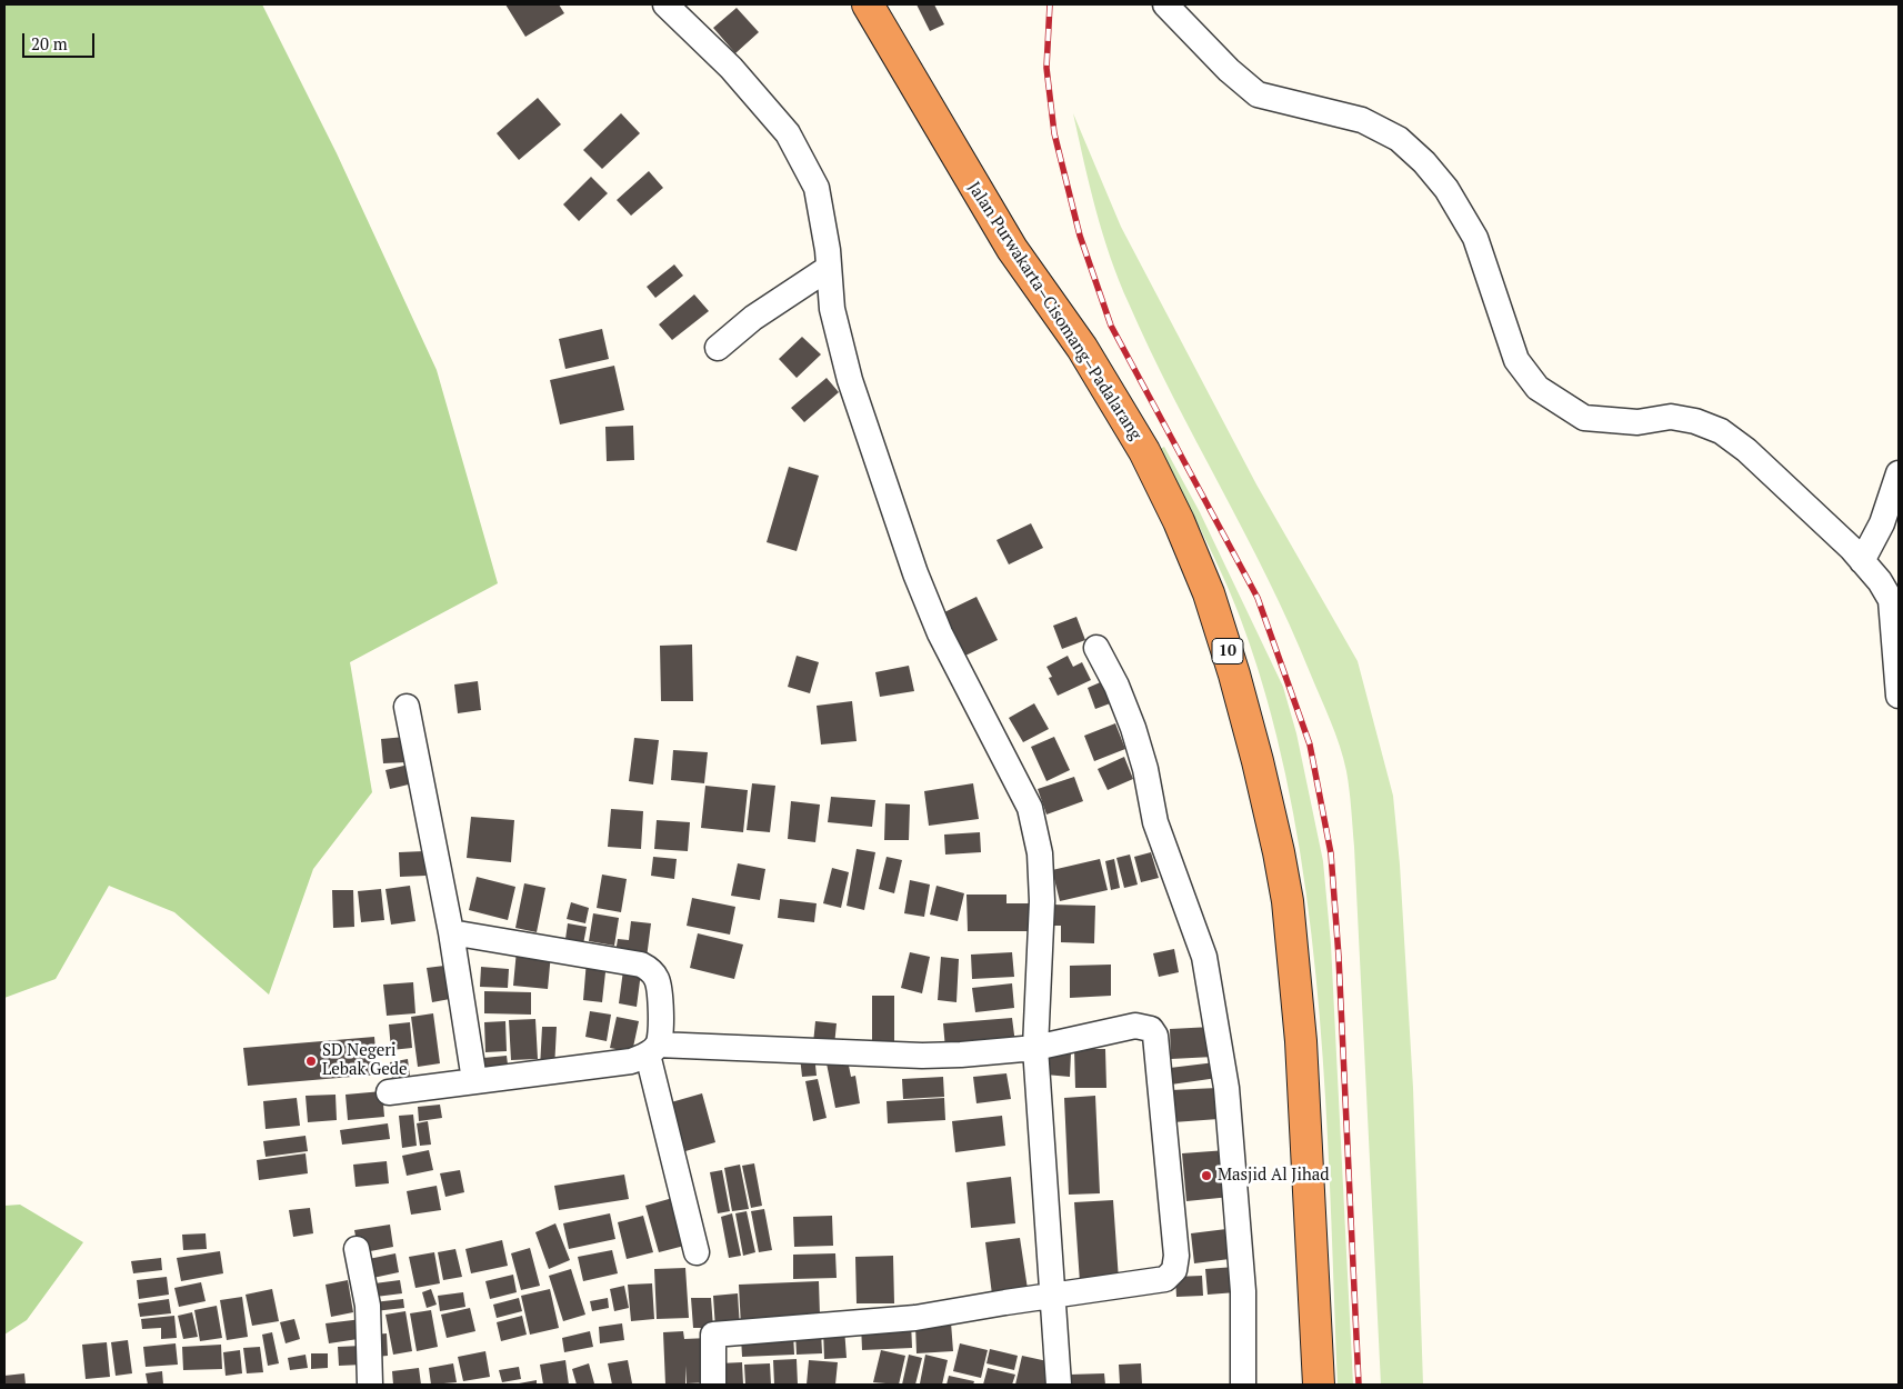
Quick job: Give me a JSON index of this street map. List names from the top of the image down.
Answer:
{
  "streets": {
    "highway": ["Jalan Purwakarta–Cisomang–Padalarang", "10"]
  },
  "places": ["SD Negeri Lebak Gede", "Masjid Al Jihad"],
  "scale_bar": "20 m"
}
